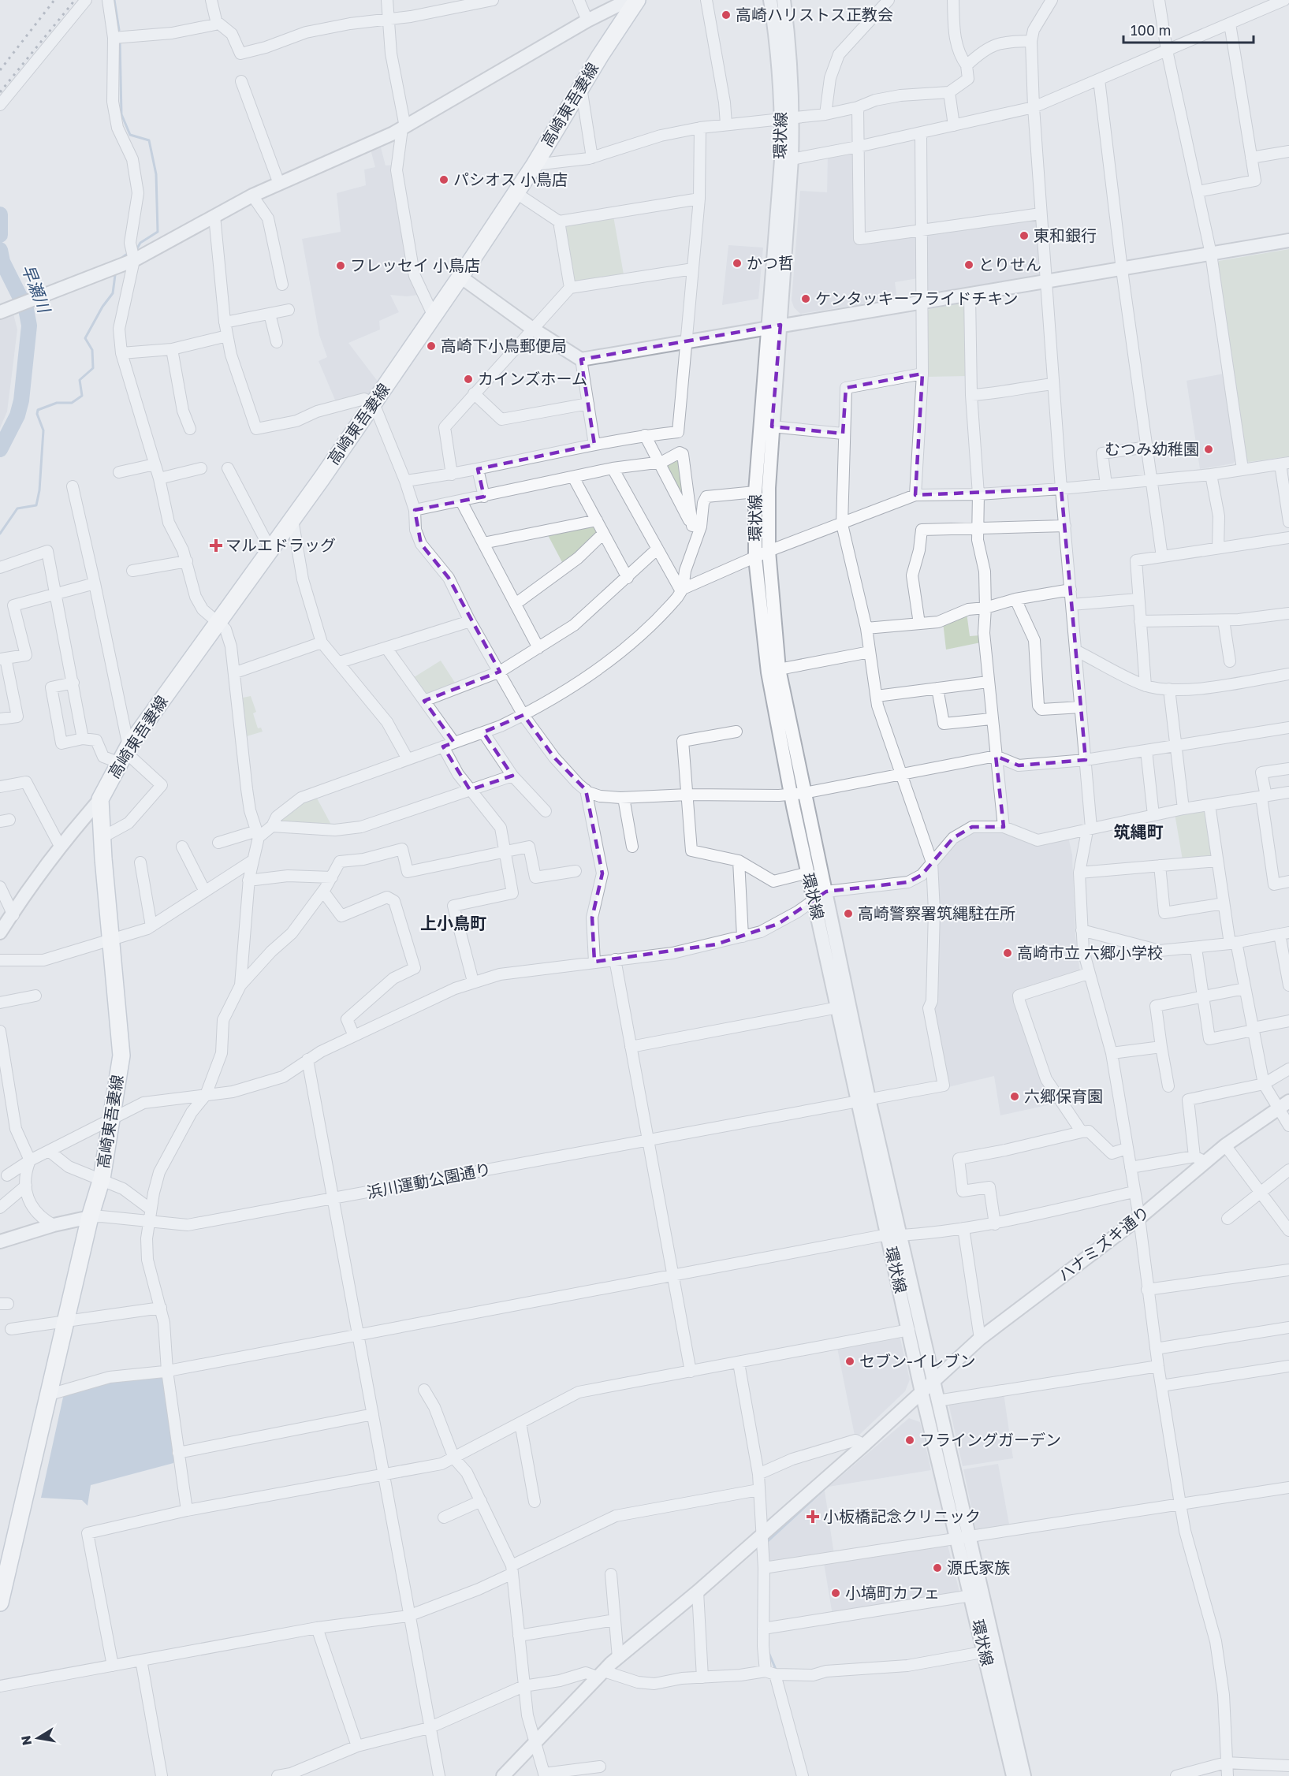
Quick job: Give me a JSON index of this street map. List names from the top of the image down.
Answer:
{
  "streets": {
    "main road": ["高崎東吾妻線"],
    "street": ["環状線", "浜川運動公園通り", "ハナミズキ通り"]
  },
  "crossings": [
    ["高崎東吾妻線", "浜川運動公園通り"],
    ["環状線", "浜川運動公園通り"],
    ["環状線", "ハナミズキ通り"]
  ],
  "districts": ["筑縄町", "上小鳥町"],
  "water": ["早瀬川"],
  "places": {
    "other": [
      "高崎ハリストス正教会",
      "パシオス 小鳥店",
      "東和銀行",
      "かつ哲",
      "とりせん",
      "フレッセイ 小鳥店",
      "ケンタッキーフライドチキン",
      "高崎下小鳥郵便局",
      "カインズホーム",
      "むつみ幼稚園",
      "高崎警察署筑縄駐在所",
      "高崎市立 六郷小学校",
      "六郷保育園",
      "セブン-イレブン",
      "フライングガーデン",
      "源氏家族",
      "小塙町カフェ"
    ],
    "health": ["マルエドラッグ", "小板橋記念クリニック"]
  },
  "scale_bar": "100 m",
  "north": "left"
}
